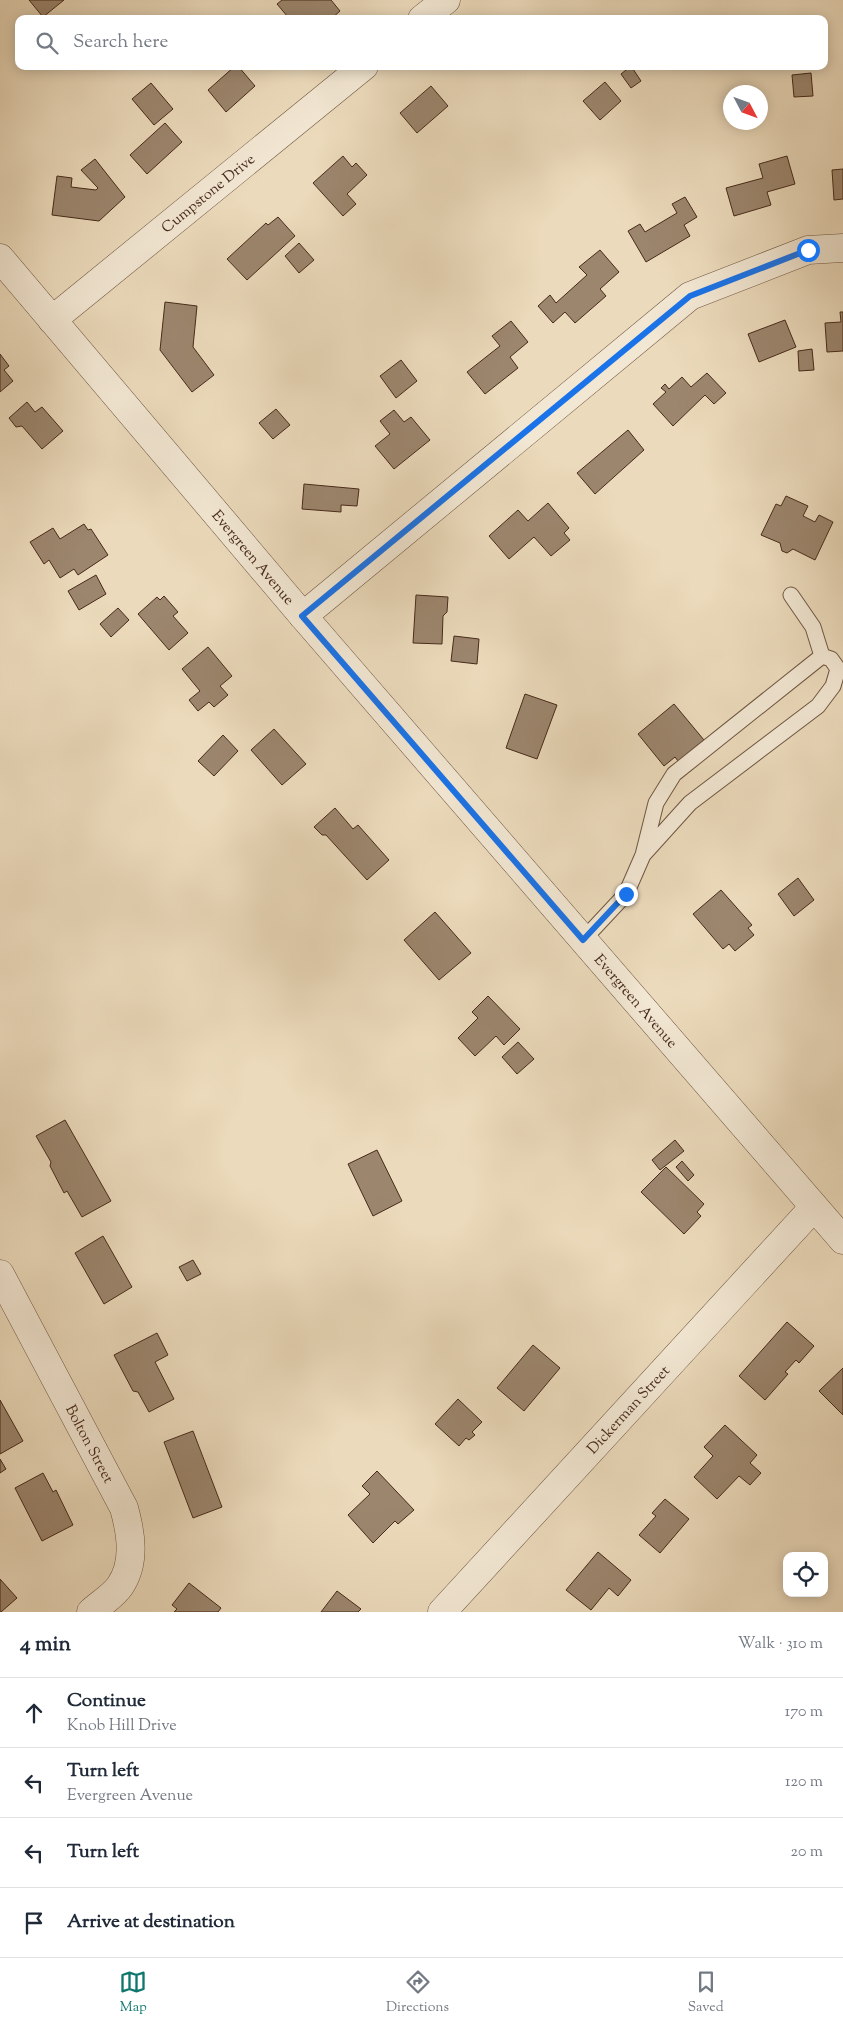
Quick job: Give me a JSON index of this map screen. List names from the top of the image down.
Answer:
{
  "streets": {
    "street": [
      "Cumpstone Drive",
      "Evergreen Avenue",
      "Dickerman Street",
      "Bolton Street"
    ]
  },
  "crossings": [
    ["Cumpstone Drive", "Evergreen Avenue"],
    ["Evergreen Avenue", "Dickerman Street"]
  ],
  "north": "bottom right",
  "page": {
    "search": "Search here",
    "heading": ["4 min", "Walk · 310 m"],
    "list": [
      ["Continue", "Knob Hill Drive", "170 m"],
      ["Turn left", "Evergreen Avenue", "120 m"],
      ["Turn left", "20 m"],
      "Arrive at destination"
    ],
    "nav": ["Map", "Directions", "Saved"]
  }
}
